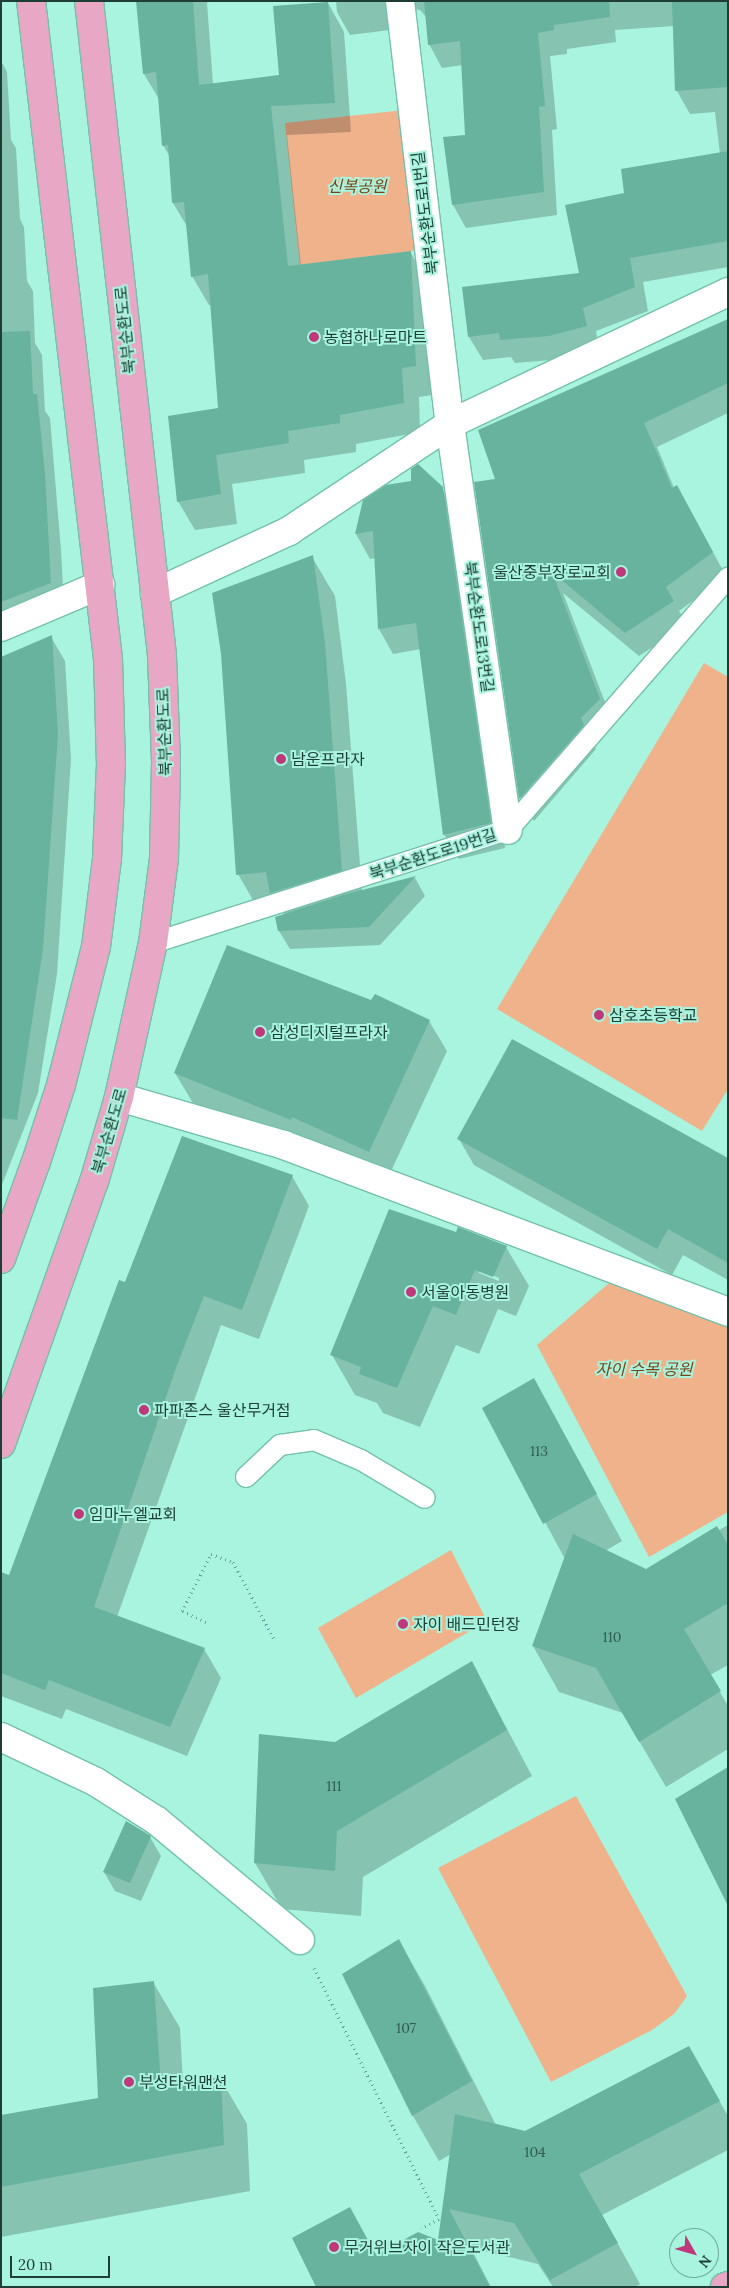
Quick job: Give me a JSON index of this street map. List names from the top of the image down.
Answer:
{
  "streets": {
    "main road": ["북부순환도로"],
    "street": ["북부순환도로1번길", "북부순환도로13번길"],
    "lane": ["북부순환도로19번길"]
  },
  "crossings": [
    ["북부순환도로1번길", "북부순환도로13번길"],
    ["북부순환도로", "북부순환도로19번길"],
    ["북부순환도로13번길", "북부순환도로19번길"]
  ],
  "parks": ["신복공원", "자이 수목 공원"],
  "places": [
    "농협하나로마트",
    "울산중부장로교회",
    "남운프라자",
    "삼호초등학교",
    "삼성디지털프라자",
    "서울아동병원",
    "파파존스 울산무거점",
    "임마누엘교회",
    "자이 배드민턴장",
    "부성타워맨션",
    "무거위브자이 작은도서관"
  ],
  "house_numbers": [
    "113",
    "110",
    "111",
    "107",
    "104"
  ],
  "scale_bar": "20 m",
  "north": "bottom right"
}
